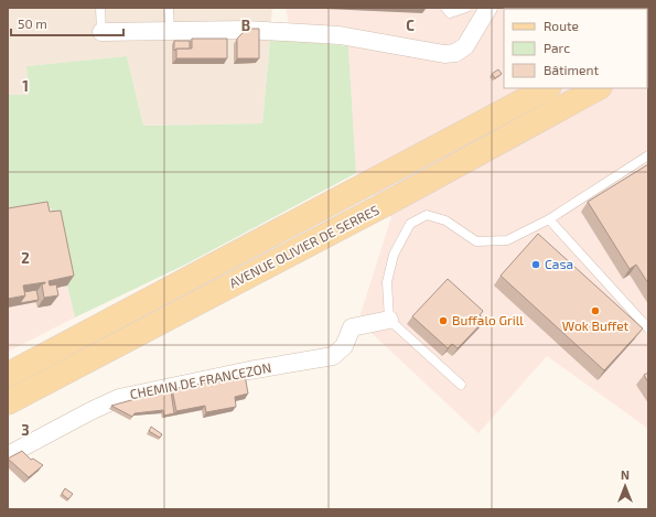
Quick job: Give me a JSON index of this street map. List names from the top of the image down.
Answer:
{
  "streets": {
    "main road": ["AVENUE OLIVIER DE SERRES"],
    "street": ["CHEMIN DE FRANCEZON"]
  },
  "places": ["Casa", "Wok Buffet", "Buffalo Grill"],
  "legend": ["Route", "Parc", "Bâtiment"],
  "scale_bar": "50 m",
  "north": "top",
  "grid": {
    "columns": ["B", "C"],
    "rows": ["1", "2", "3"]
  }
}
